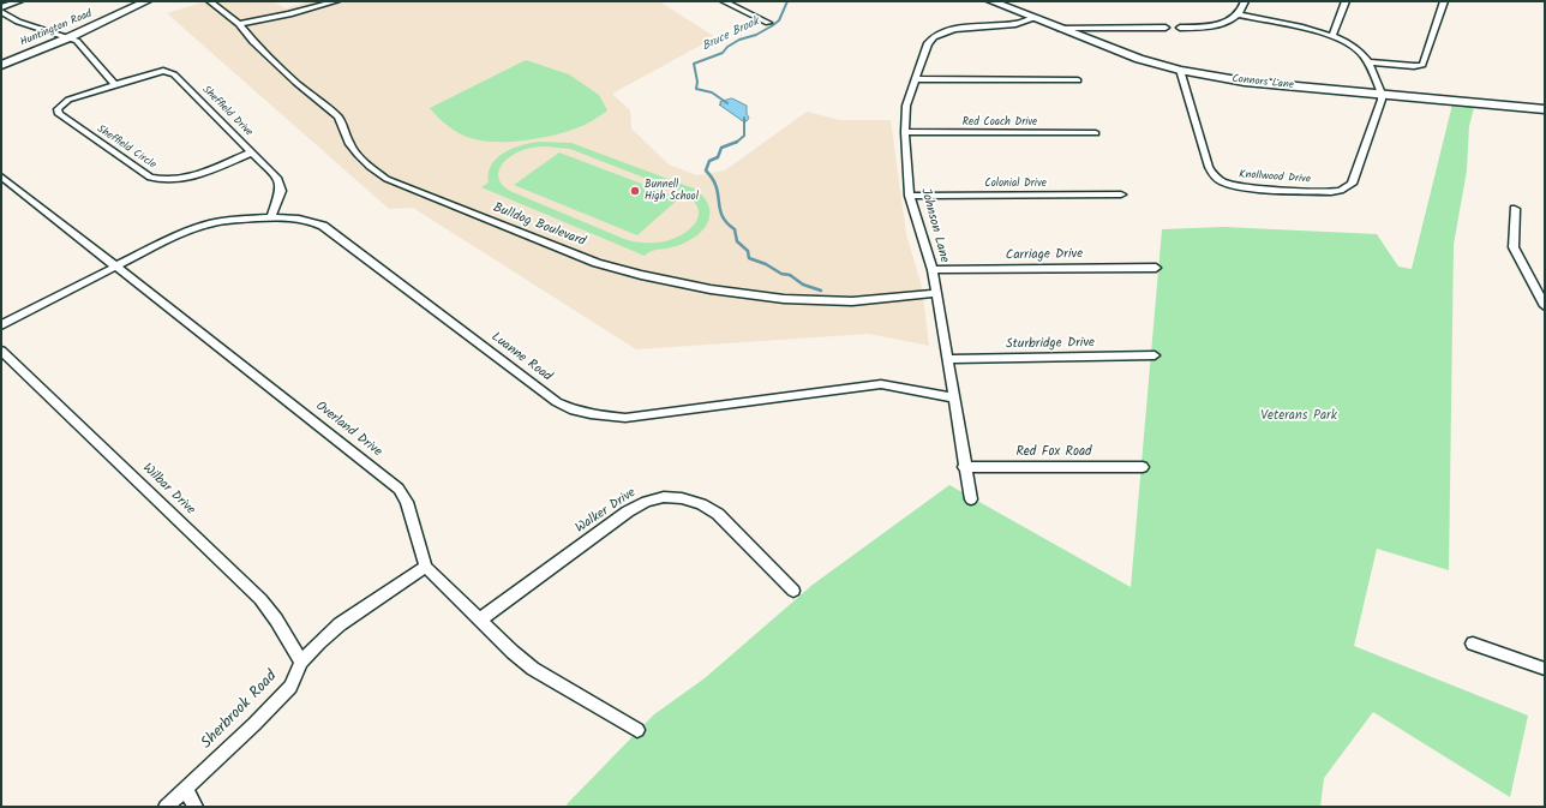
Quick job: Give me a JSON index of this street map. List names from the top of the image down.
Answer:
{
  "streets": {
    "street": [
      "Huntington Road",
      "Connors Lane",
      "Sheffield Drive",
      "Red Coach Drive",
      "Sheffield Circle",
      "Knollwood Drive",
      "Colonial Drive",
      "Bulldog Boulevard",
      "Johnson Lane",
      "Carriage Drive",
      "Sturbridge Drive",
      "Luanne Road",
      "Overland Drive",
      "Red Fox Road",
      "Wilbar Drive",
      "Walker Drive",
      "Sherbrook Road"
    ]
  },
  "crossings": [
    ["Connors Lane", "Knollwood Drive"],
    ["Connors Lane", "Johnson Lane"],
    ["Sheffield Drive", "Sheffield Circle"],
    ["Sheffield Drive", "Luanne Road"],
    ["Red Coach Drive", "Johnson Lane"],
    ["Colonial Drive", "Johnson Lane"],
    ["Bulldog Boulevard", "Johnson Lane"],
    ["Johnson Lane", "Carriage Drive"],
    ["Johnson Lane", "Sturbridge Drive"],
    ["Johnson Lane", "Luanne Road"],
    ["Johnson Lane", "Red Fox Road"],
    ["Luanne Road", "Overland Drive"],
    ["Overland Drive", "Walker Drive"],
    ["Overland Drive", "Sherbrook Road"],
    ["Wilbar Drive", "Sherbrook Road"]
  ],
  "water": ["Bruce Brook"],
  "parks": ["Veterans Park"],
  "places": ["Bunnell High School"]
}
